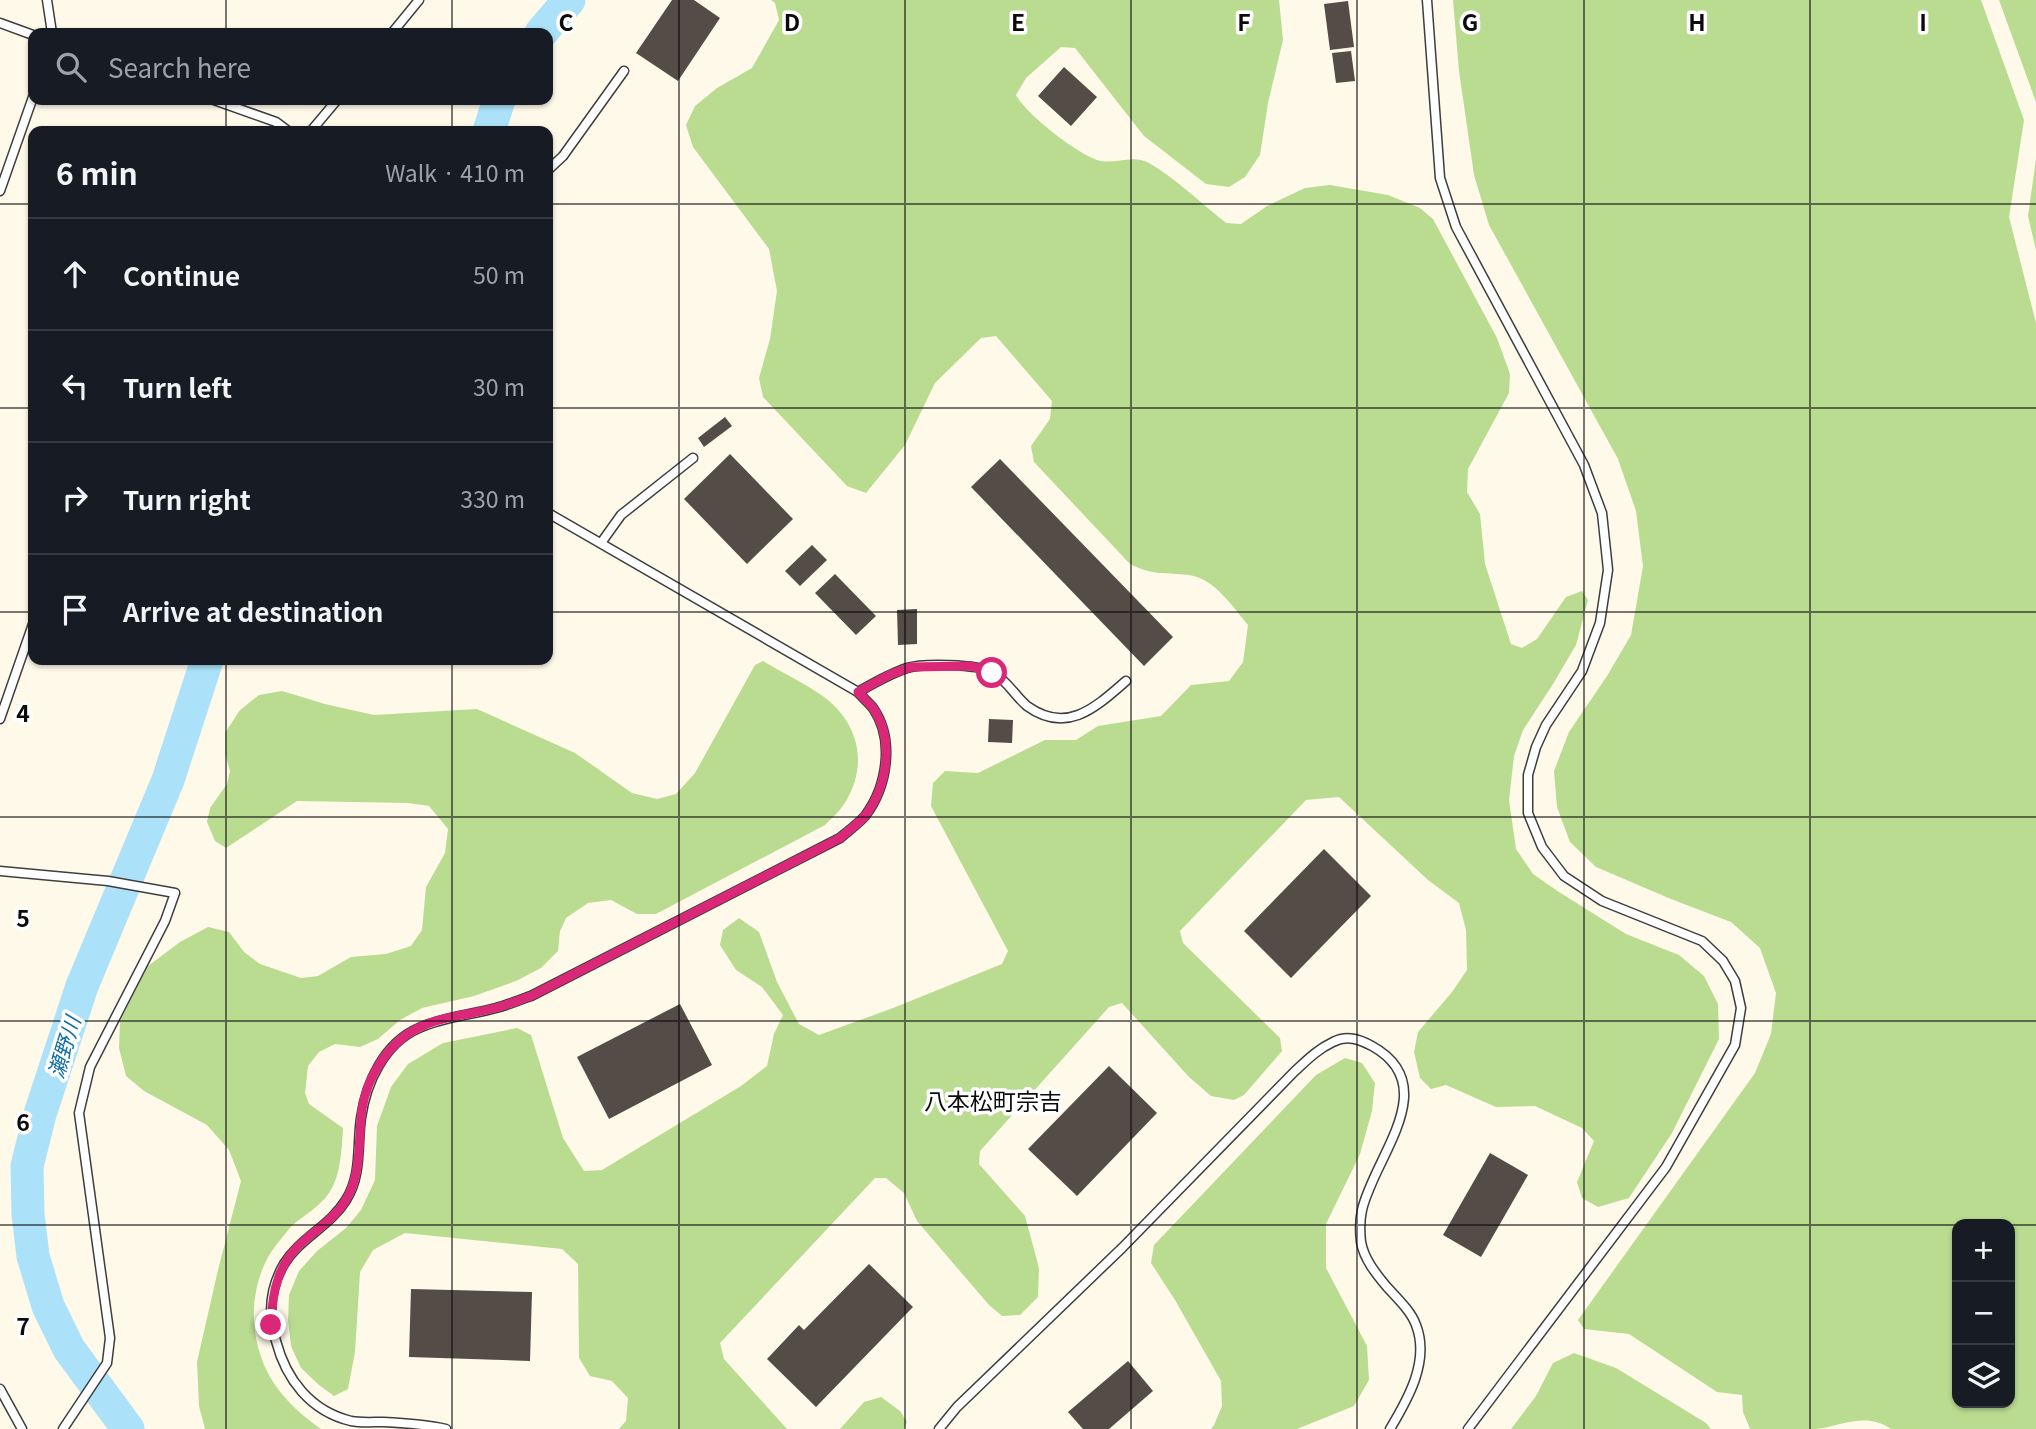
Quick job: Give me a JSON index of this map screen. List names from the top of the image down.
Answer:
{
  "districts": ["八本松町宗吉"],
  "water": ["瀬野川"],
  "page": {
    "search": "Search here",
    "heading": ["6 min", "Walk · 410 m"],
    "list": [
      ["Continue", "50 m"],
      ["Turn left", "30 m"],
      ["Turn right", "330 m"],
      "Arrive at destination"
    ],
    "map_buttons": ["+", "−"]
  },
  "grid": {
    "columns": [
      "C",
      "D",
      "E",
      "F",
      "G",
      "H",
      "I"
    ],
    "rows": [
      "4",
      "5",
      "6",
      "7"
    ]
  }
}
